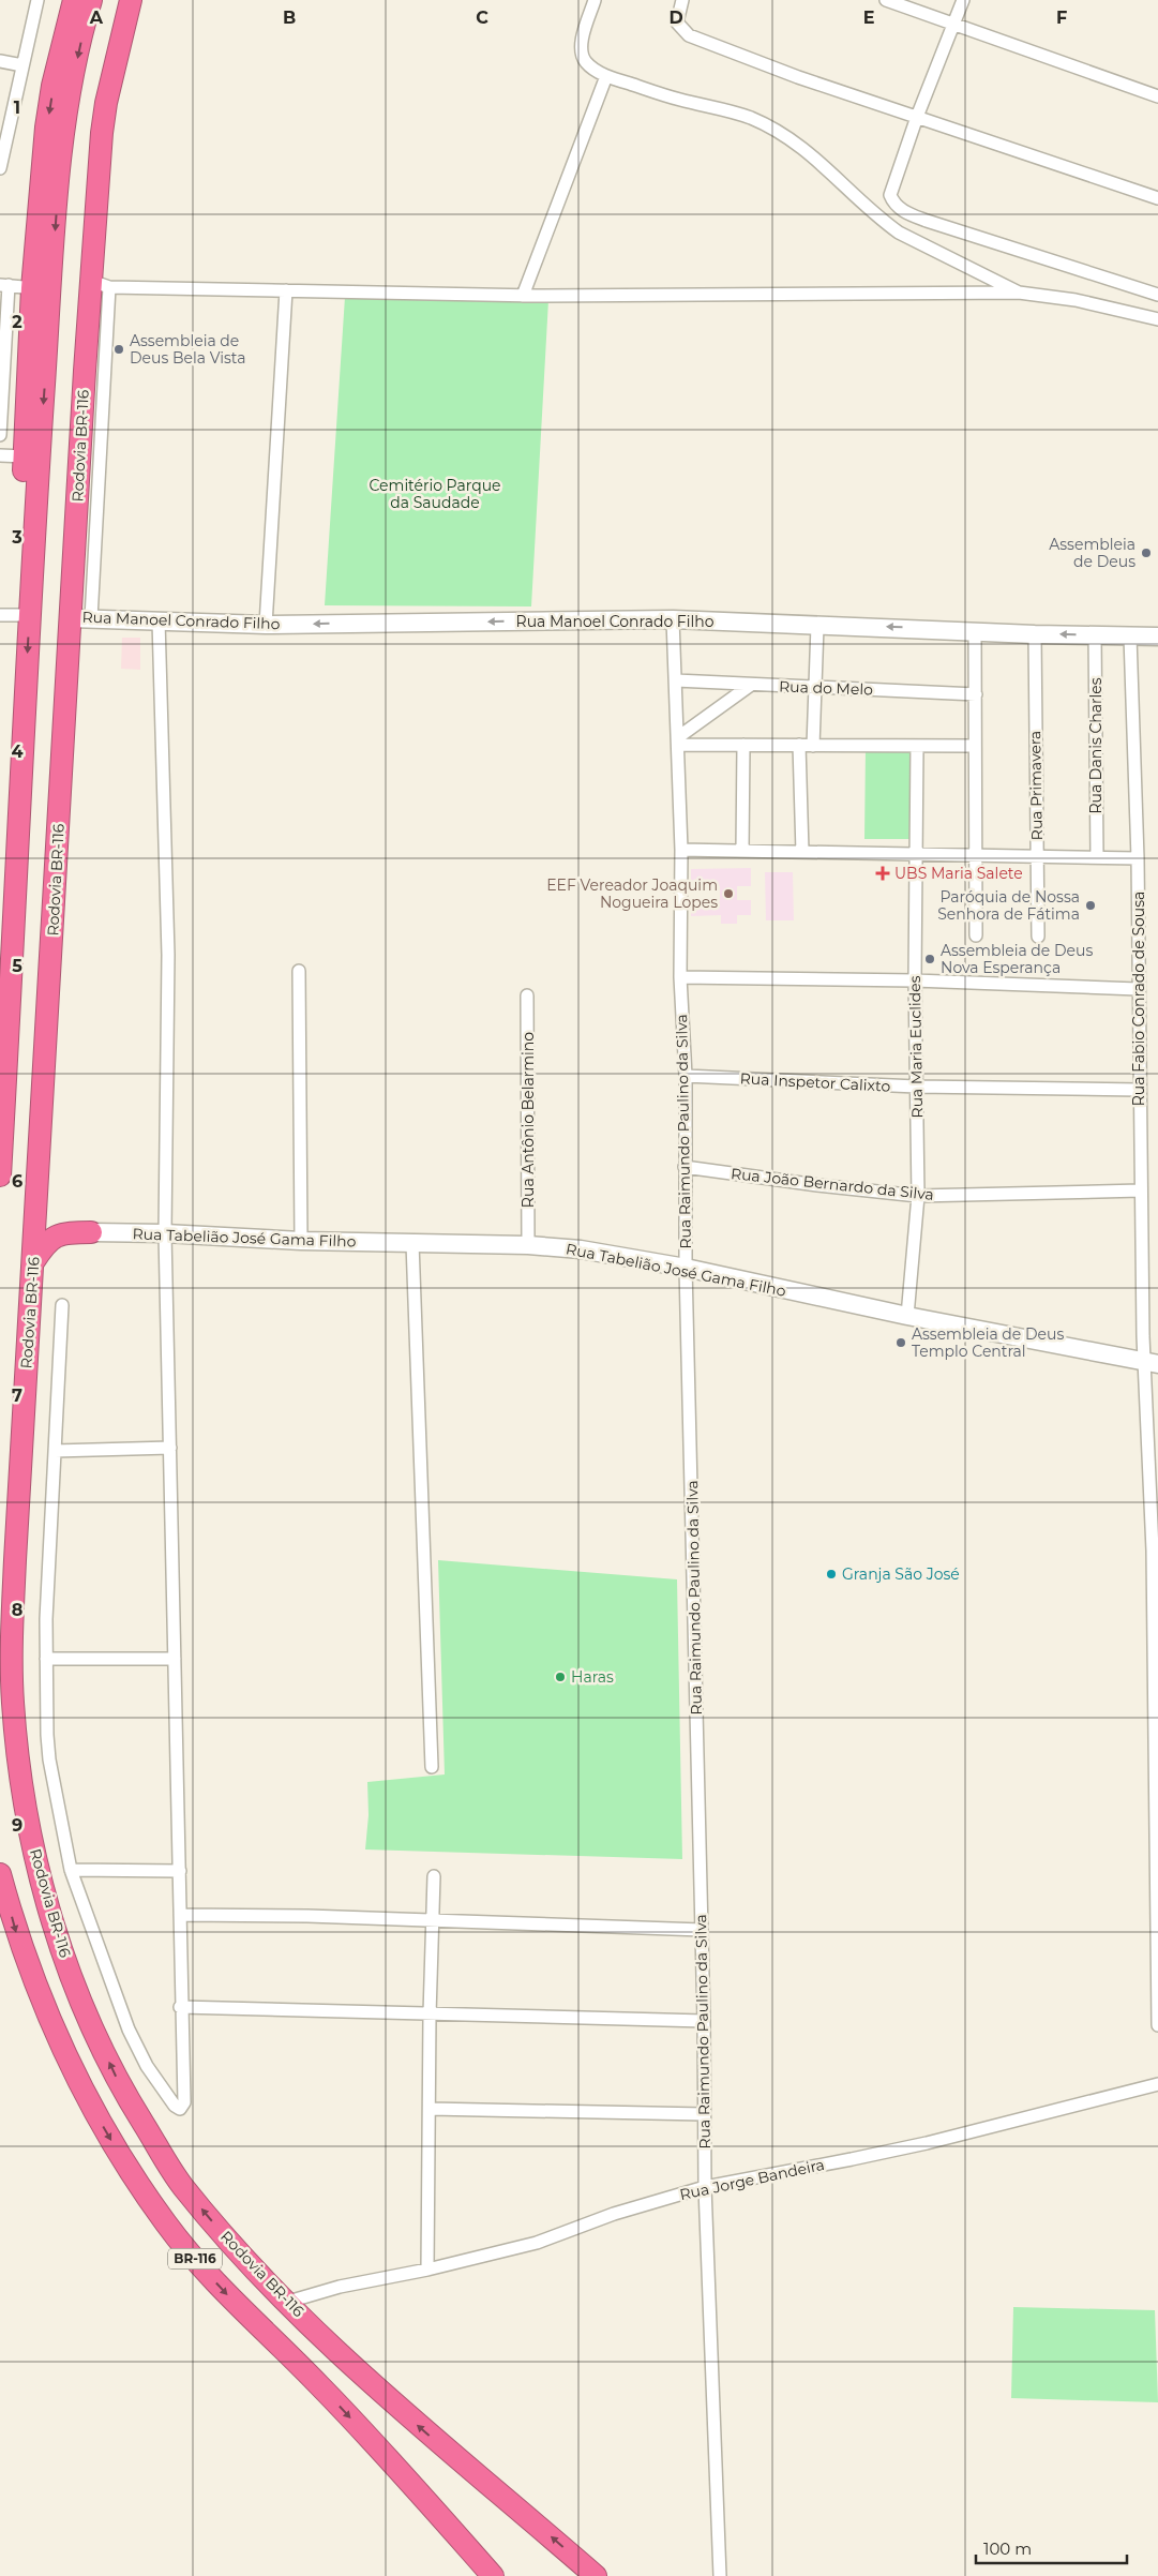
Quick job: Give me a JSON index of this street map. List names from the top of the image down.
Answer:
{
  "streets": {
    "highway": ["Rodovia BR-116", "BR-116"],
    "street": [
      "Rua Manoel Conrado Filho",
      "Rua do Melo",
      "Rua Danis Charles",
      "Rua Primavera",
      "Rua Fabio Conrado de Sousa",
      "Rua Maria Euclides",
      "Rua Inspetor Calixto",
      "Rua Antônio Belarmino",
      "Rua Raimundo Paulino da Silva",
      "Rua João Bernardo da Silva",
      "Rua Tabelião José Gama Filho",
      "Rua Jorge Bandeira"
    ]
  },
  "crossings": [
    ["Rodovia BR-116", "Rua Manoel Conrado Filho"],
    ["Rodovia BR-116", "Rua Jorge Bandeira"],
    ["Rua Manoel Conrado Filho", "Rua Danis Charles"],
    ["Rua Manoel Conrado Filho", "Rua Primavera"],
    ["Rua Manoel Conrado Filho", "Rua Fabio Conrado de Sousa"],
    ["Rua Manoel Conrado Filho", "Rua Raimundo Paulino da Silva"],
    ["Rua do Melo", "Rua Raimundo Paulino da Silva"],
    ["Rua Fabio Conrado de Sousa", "Rua Inspetor Calixto"],
    ["Rua Fabio Conrado de Sousa", "Rua João Bernardo da Silva"],
    ["Rua Fabio Conrado de Sousa", "Rua Tabelião José Gama Filho"],
    ["Rua Maria Euclides", "Rua Inspetor Calixto"],
    ["Rua Maria Euclides", "Rua João Bernardo da Silva"],
    ["Rua Maria Euclides", "Rua Tabelião José Gama Filho"],
    ["Rua Inspetor Calixto", "Rua Raimundo Paulino da Silva"],
    ["Rua Antônio Belarmino", "Rua Tabelião José Gama Filho"],
    ["Rua Raimundo Paulino da Silva", "Rua João Bernardo da Silva"],
    ["Rua Raimundo Paulino da Silva", "Rua Tabelião José Gama Filho"],
    ["Rua Raimundo Paulino da Silva", "Rua Jorge Bandeira"]
  ],
  "one_way": ["Rua Manoel Conrado Filho"],
  "parks": ["Cemitério Parque da Saudade"],
  "places": {
    "other": [
      "Assembleia de Deus Bela Vista",
      "Assembleia de Deus",
      "EEF Vereador Joaquim Nogueira Lopes",
      "Paróquia de Nossa Senhora de Fátima",
      "Assembleia de Deus Nova Esperança",
      "Assembleia de Deus Templo Central",
      "Granja São José",
      "Haras"
    ],
    "health": ["UBS Maria Salete"]
  },
  "scale_bar": "100 m",
  "grid": {
    "columns": [
      "A",
      "B",
      "C",
      "D",
      "E",
      "F"
    ],
    "rows": [
      "1",
      "2",
      "3",
      "4",
      "5",
      "6",
      "7",
      "8",
      "9"
    ]
  }
}
